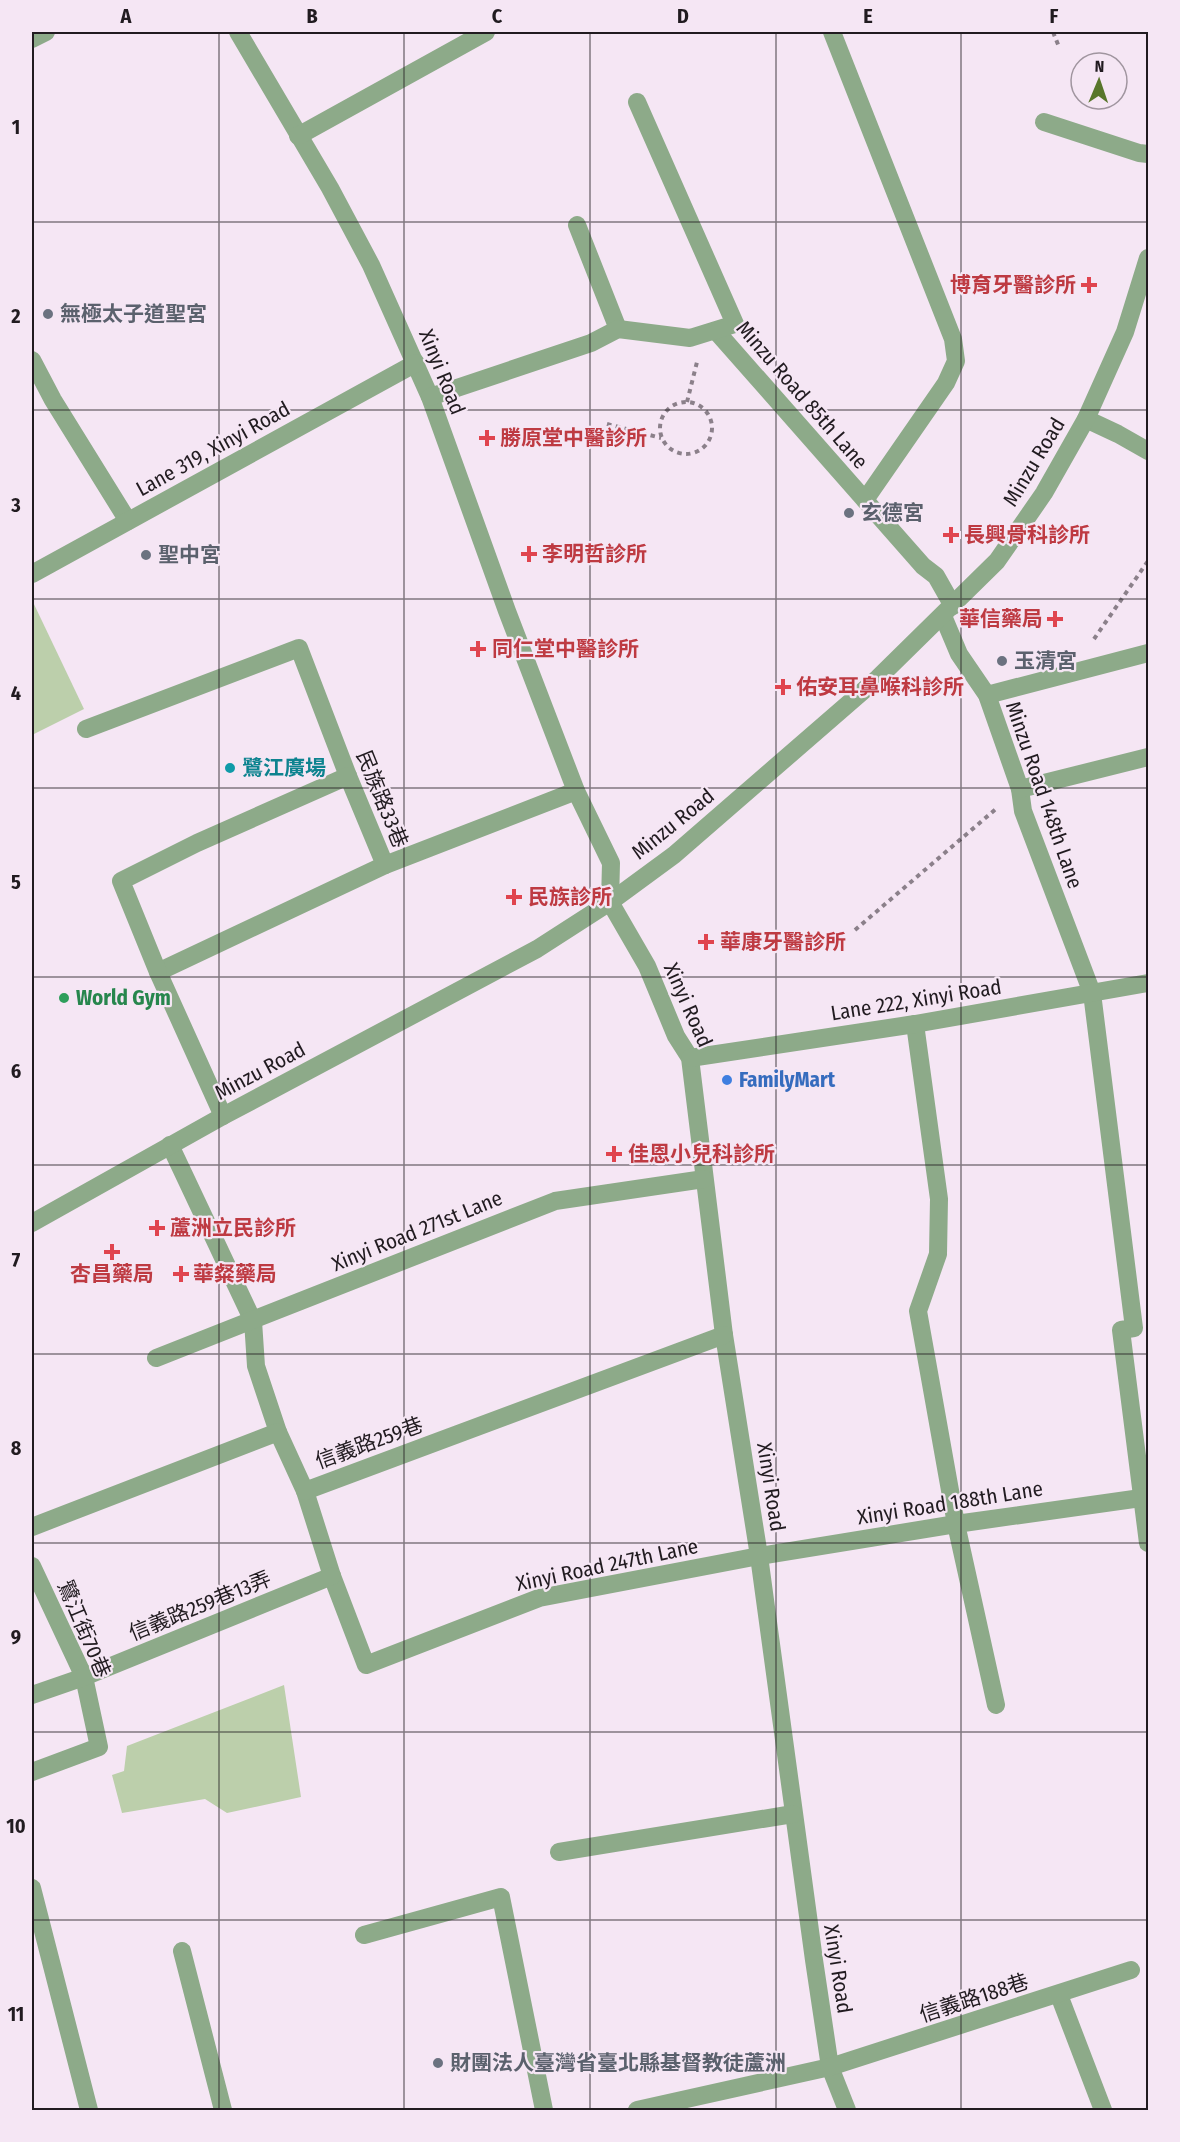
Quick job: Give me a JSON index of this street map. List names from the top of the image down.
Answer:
{
  "streets": {
    "street": [
      "Xinyi Road",
      "Minzu Road 85th Lane",
      "Lane 319, Xinyi Road",
      "Minzu Road",
      "Minzu Road 148th Lane",
      "民族路33巷",
      "Lane 222, Xinyi Road",
      "Xinyi Road 271st Lane",
      "信義路259巷",
      "Xinyi Road 188th Lane",
      "Xinyi Road 247th Lane",
      "信義路259巷13弄",
      "鷺江街70巷",
      "信義路188巷"
    ]
  },
  "crossings": [
    ["Xinyi Road", "Lane 319, Xinyi Road"],
    ["Xinyi Road", "Minzu Road"],
    ["Xinyi Road", "Lane 222, Xinyi Road"],
    ["Xinyi Road", "Xinyi Road 271st Lane"],
    ["Xinyi Road", "信義路259巷"],
    ["Xinyi Road", "Xinyi Road 188th Lane"],
    ["Xinyi Road", "Xinyi Road 247th Lane"],
    ["Xinyi Road", "信義路188巷"],
    ["Minzu Road 85th Lane", "Minzu Road"],
    ["Minzu Road 85th Lane", "Minzu Road 148th Lane"],
    ["Minzu Road", "Minzu Road 148th Lane"],
    ["Minzu Road 148th Lane", "Lane 222, Xinyi Road"],
    ["Xinyi Road 271st Lane", "信義路259巷"],
    ["Xinyi Road 188th Lane", "Xinyi Road 247th Lane"],
    ["Xinyi Road 247th Lane", "信義路259巷13弄"],
    ["信義路259巷13弄", "鷺江街70巷"]
  ],
  "places": {
    "health": [
      "博育牙醫診所",
      "勝原堂中醫診所",
      "長興骨科診所",
      "李明哲診所",
      "華信藥局",
      "同仁堂中醫診所",
      "佑安耳鼻喉科診所",
      "民族診所",
      "華康牙醫診所",
      "佳恩小兒科診所",
      "蘆洲立民診所",
      "杏昌藥局",
      "華粲藥局"
    ],
    "other": [
      "無極太子道聖宮",
      "玄德宮",
      "聖中宮",
      "玉清宮",
      "鷺江廣場",
      "World Gym",
      "FamilyMart",
      "財團法人臺灣省臺北縣基督教徒蘆洲"
    ]
  },
  "north": "top",
  "grid": {
    "columns": [
      "A",
      "B",
      "C",
      "D",
      "E",
      "F"
    ],
    "rows": [
      "1",
      "2",
      "3",
      "4",
      "5",
      "6",
      "7",
      "8",
      "9",
      "10",
      "11"
    ]
  }
}
